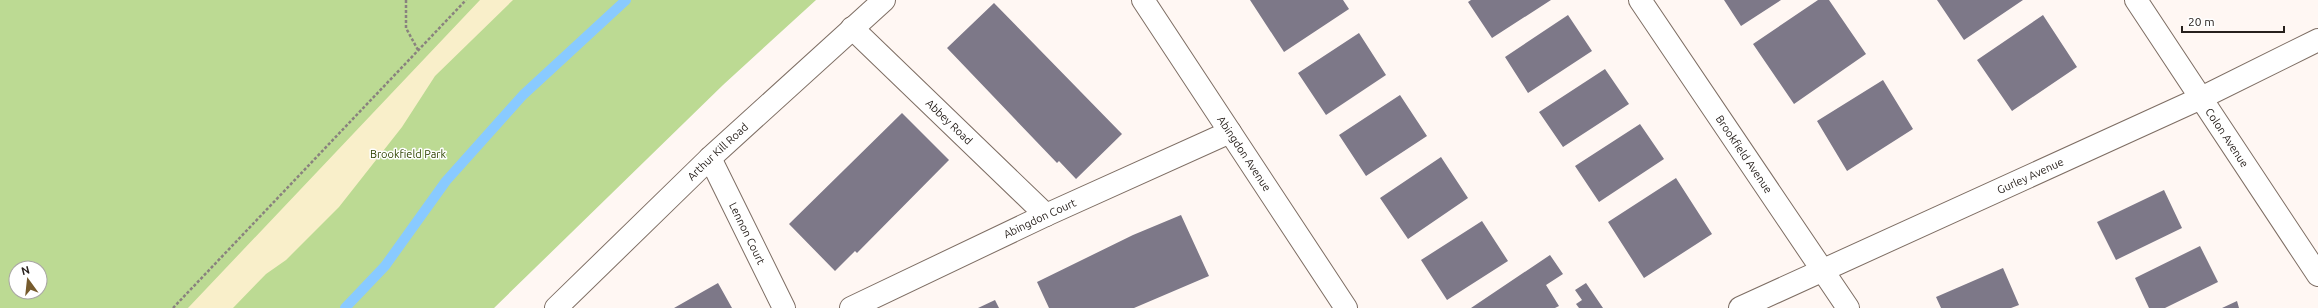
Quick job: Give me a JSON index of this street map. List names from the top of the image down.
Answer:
{
  "streets": {
    "street": [
      "Abbey Road",
      "Colon Avenue",
      "Arthur Kill Road",
      "Abingdon Avenue",
      "Brookfield Avenue",
      "Gurley Avenue",
      "Abingdon Court",
      "Lennon Court"
    ]
  },
  "crossings": [
    ["Abbey Road", "Arthur Kill Road"],
    ["Abbey Road", "Abingdon Court"],
    ["Colon Avenue", "Gurley Avenue"],
    ["Arthur Kill Road", "Lennon Court"],
    ["Abingdon Avenue", "Abingdon Court"],
    ["Brookfield Avenue", "Gurley Avenue"]
  ],
  "parks": ["Brookfield Park"],
  "scale_bar": "20 m",
  "north": "top"
}
